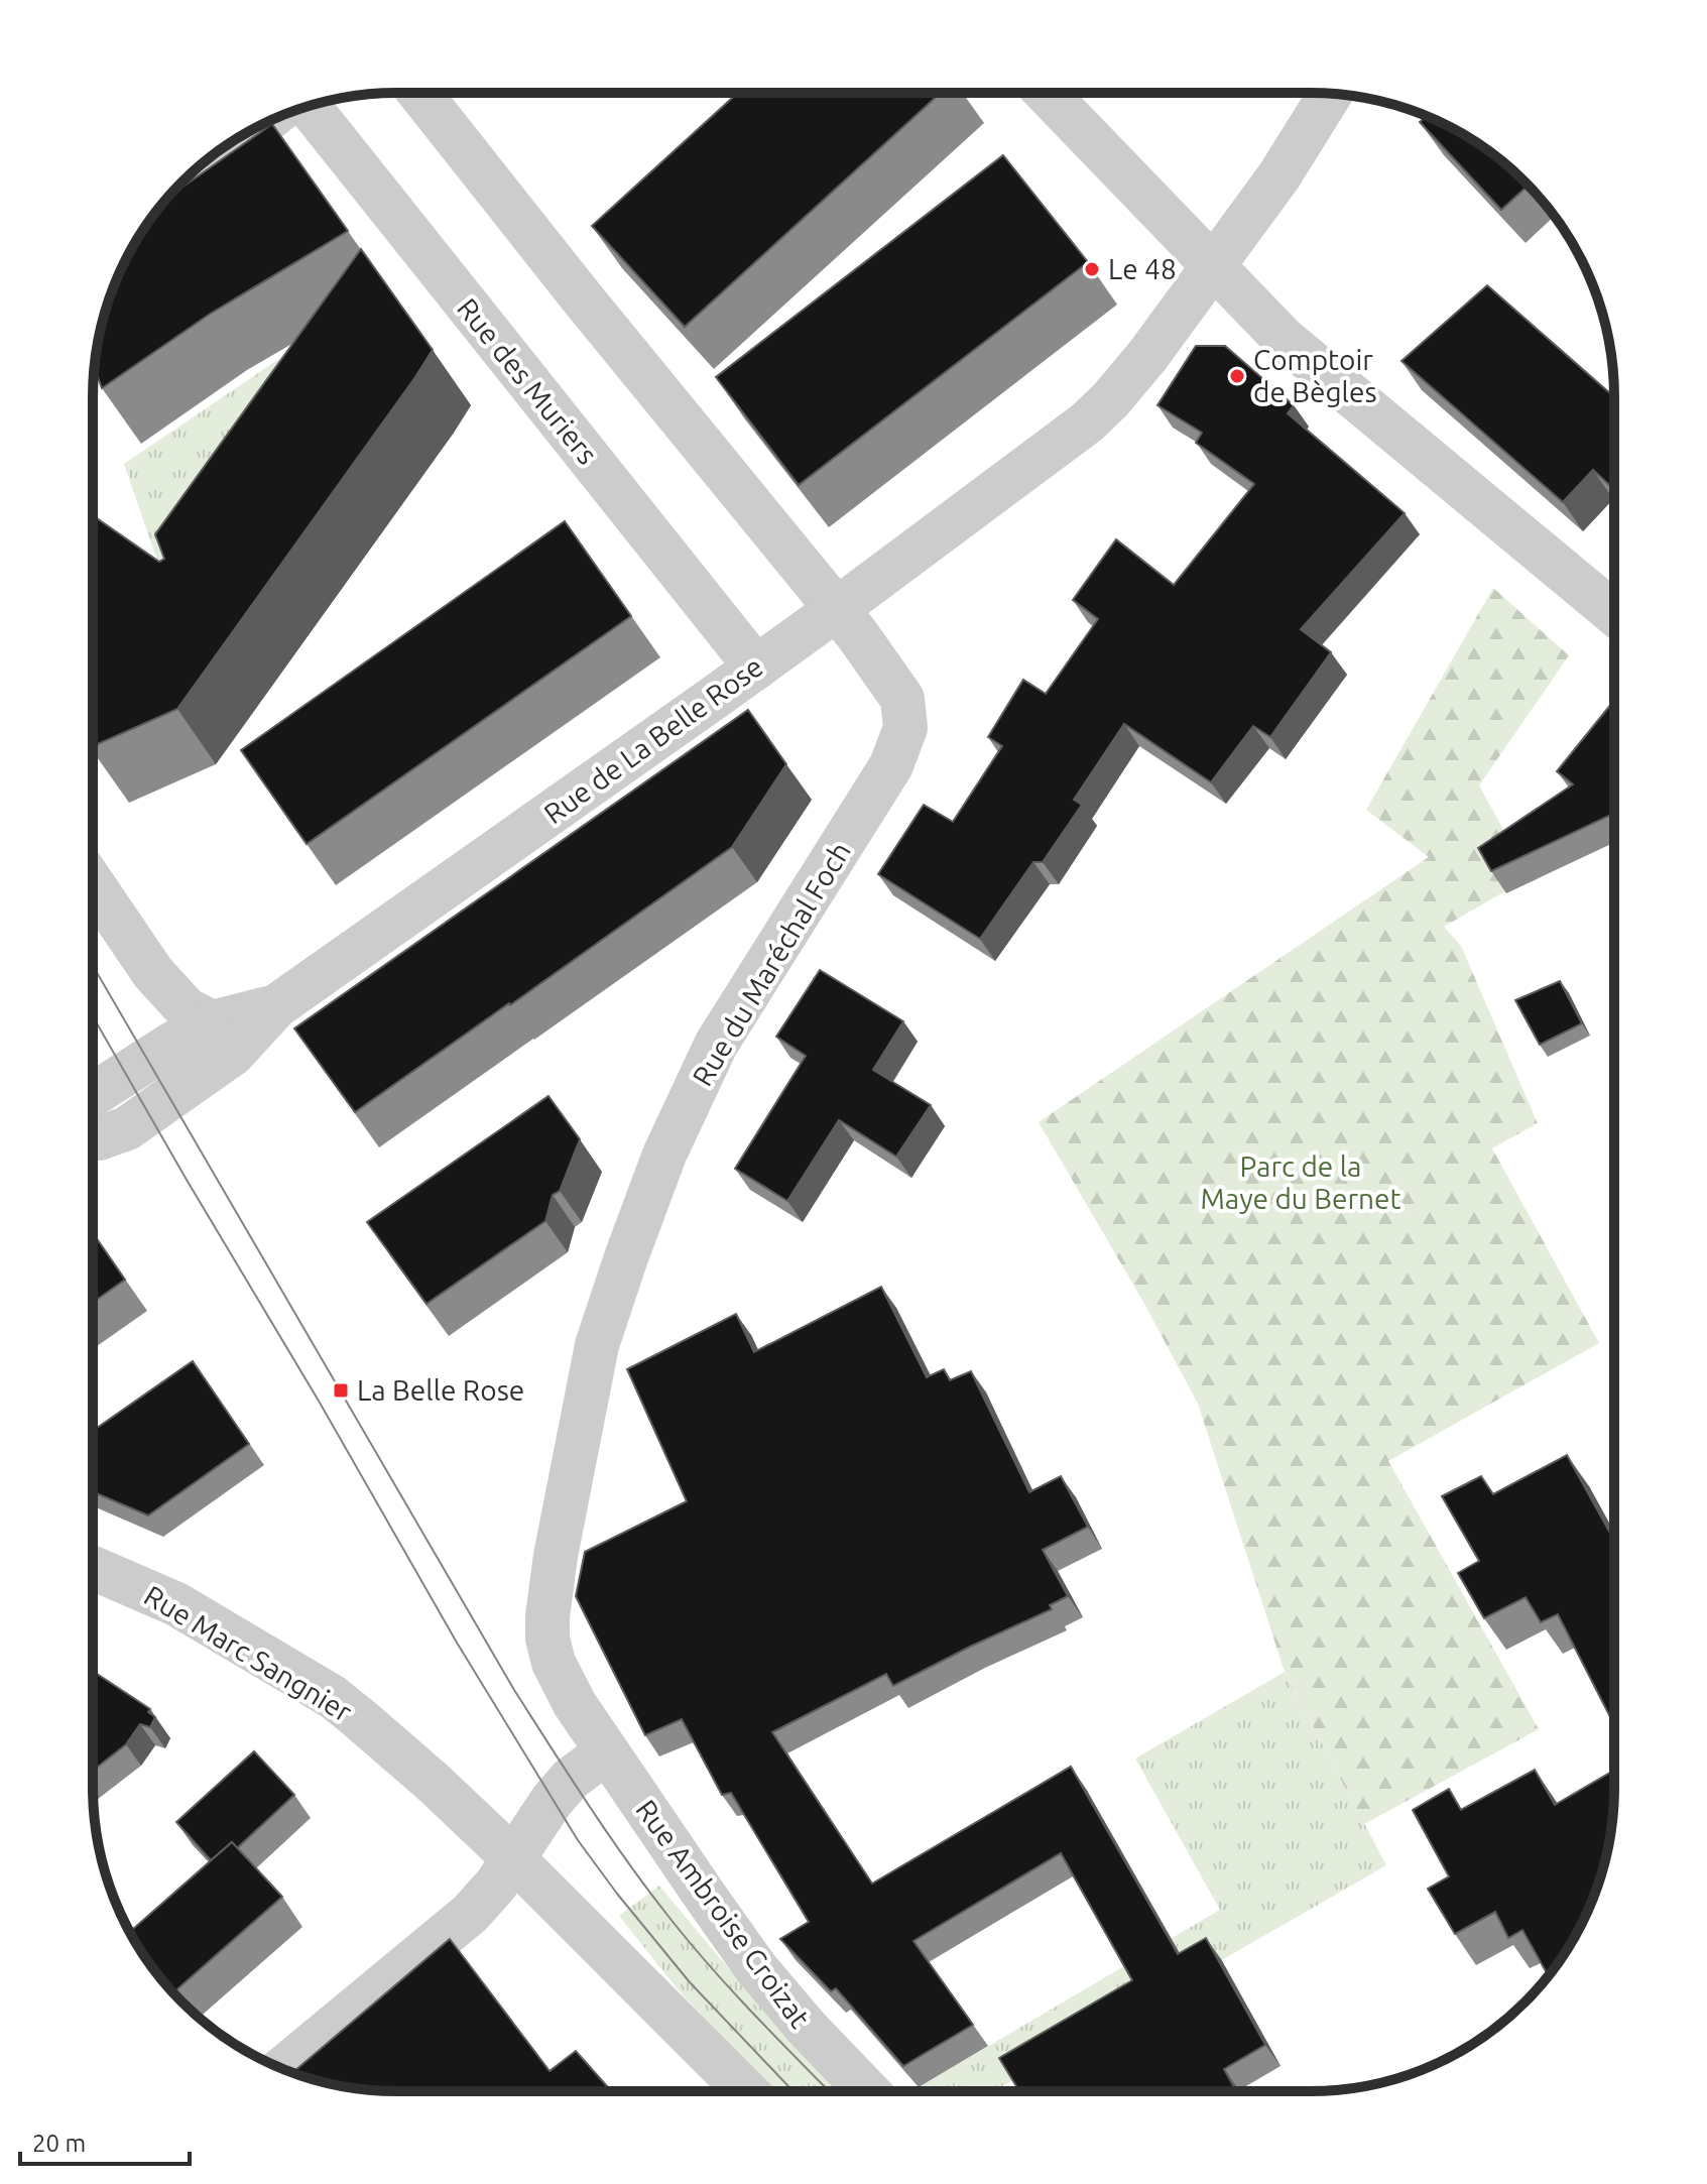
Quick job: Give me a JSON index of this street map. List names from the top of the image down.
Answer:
{
  "streets": {
    "street": [
      "Rue des Muriers",
      "Rue de La Belle Rose",
      "Rue du Maréchal Foch",
      "Rue Marc Sangnier",
      "Rue Ambroise Croizat"
    ]
  },
  "crossings": [
    ["Rue des Muriers", "Rue de La Belle Rose"],
    ["Rue de La Belle Rose", "Rue du Maréchal Foch"],
    ["Rue du Maréchal Foch", "Rue Ambroise Croizat"]
  ],
  "parks": ["Parc de la Maye du Bernet"],
  "places": {
    "other": ["Le 48", "Comptoir de Bègles"],
    "transit": ["La Belle Rose"]
  },
  "scale_bar": "20 m"
}
